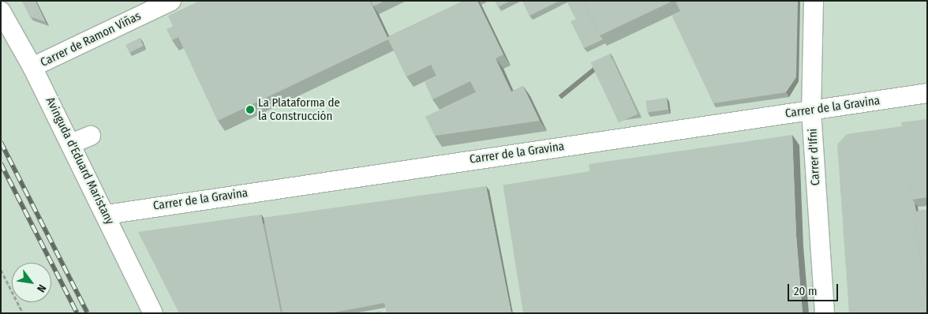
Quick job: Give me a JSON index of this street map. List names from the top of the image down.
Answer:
{
  "streets": {
    "street": [
      "Carrer de Ramon Viñas",
      "Carrer de la Gravina",
      "Carrer d'Ifni",
      "Avinguda d'Eduard Maristany"
    ]
  },
  "crossings": [
    ["Carrer de Ramon Viñas", "Avinguda d'Eduard Maristany"],
    ["Carrer de la Gravina", "Carrer d'Ifni"],
    ["Carrer de la Gravina", "Avinguda d'Eduard Maristany"]
  ],
  "places": ["La Plataforma de la Construcción"],
  "scale_bar": "20 m",
  "north": "bottom right"
}
